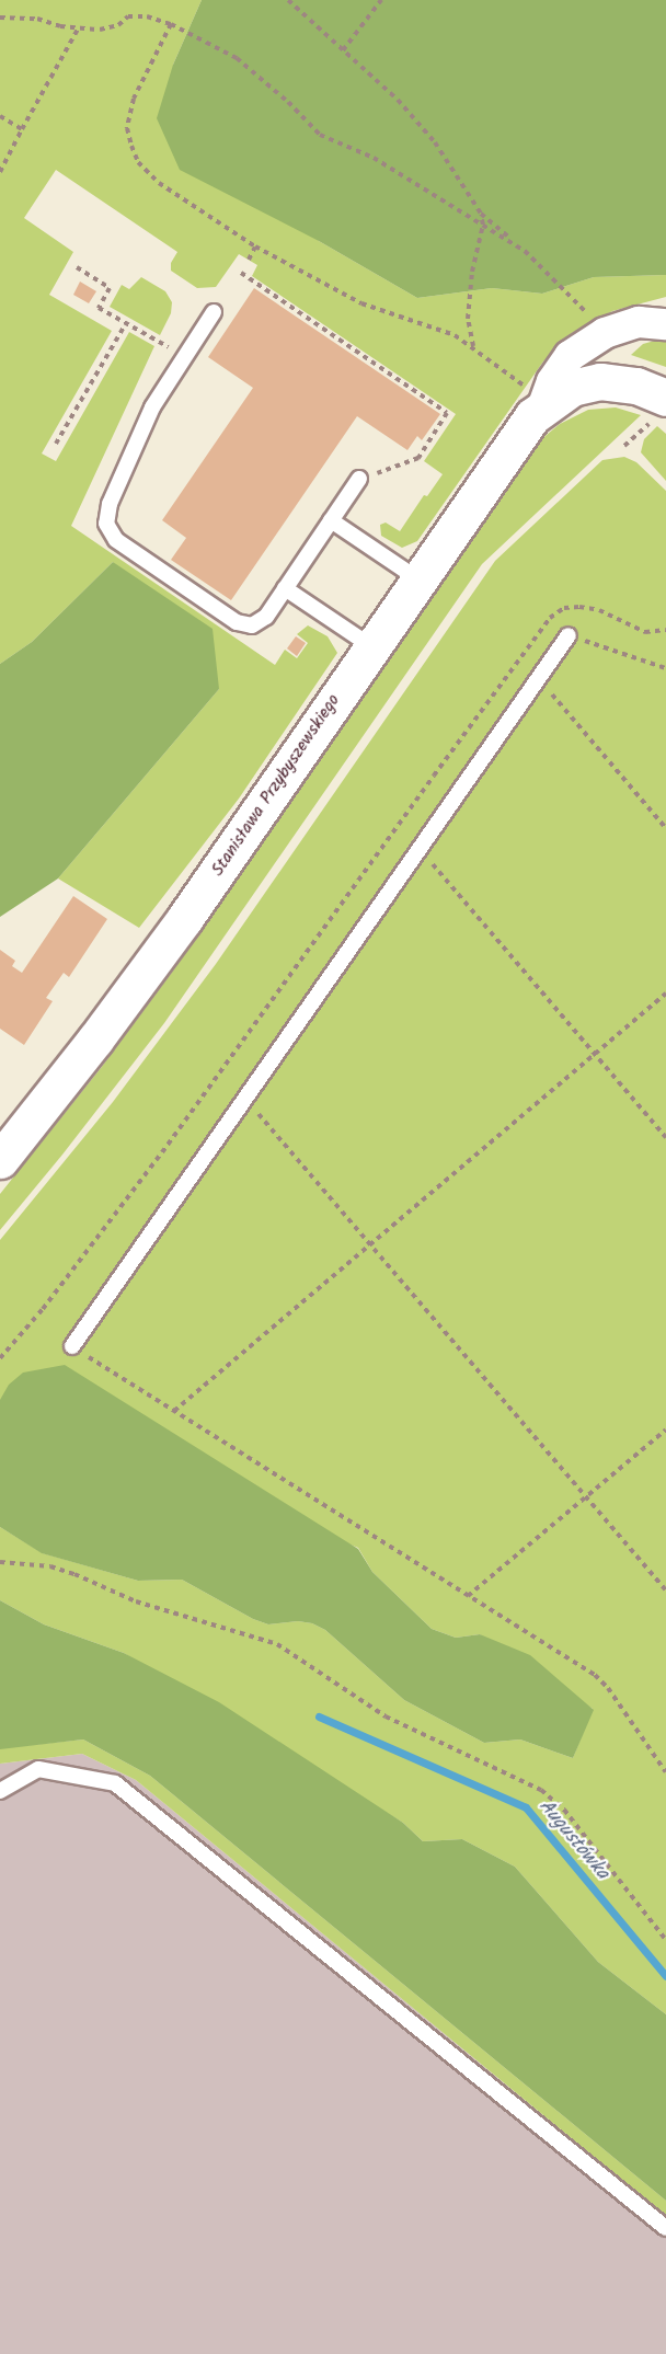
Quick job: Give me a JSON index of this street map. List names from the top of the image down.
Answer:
{
  "streets": {
    "street": ["Stanisława Przybyszewskiego"]
  },
  "water": ["Augustówka"]
}
